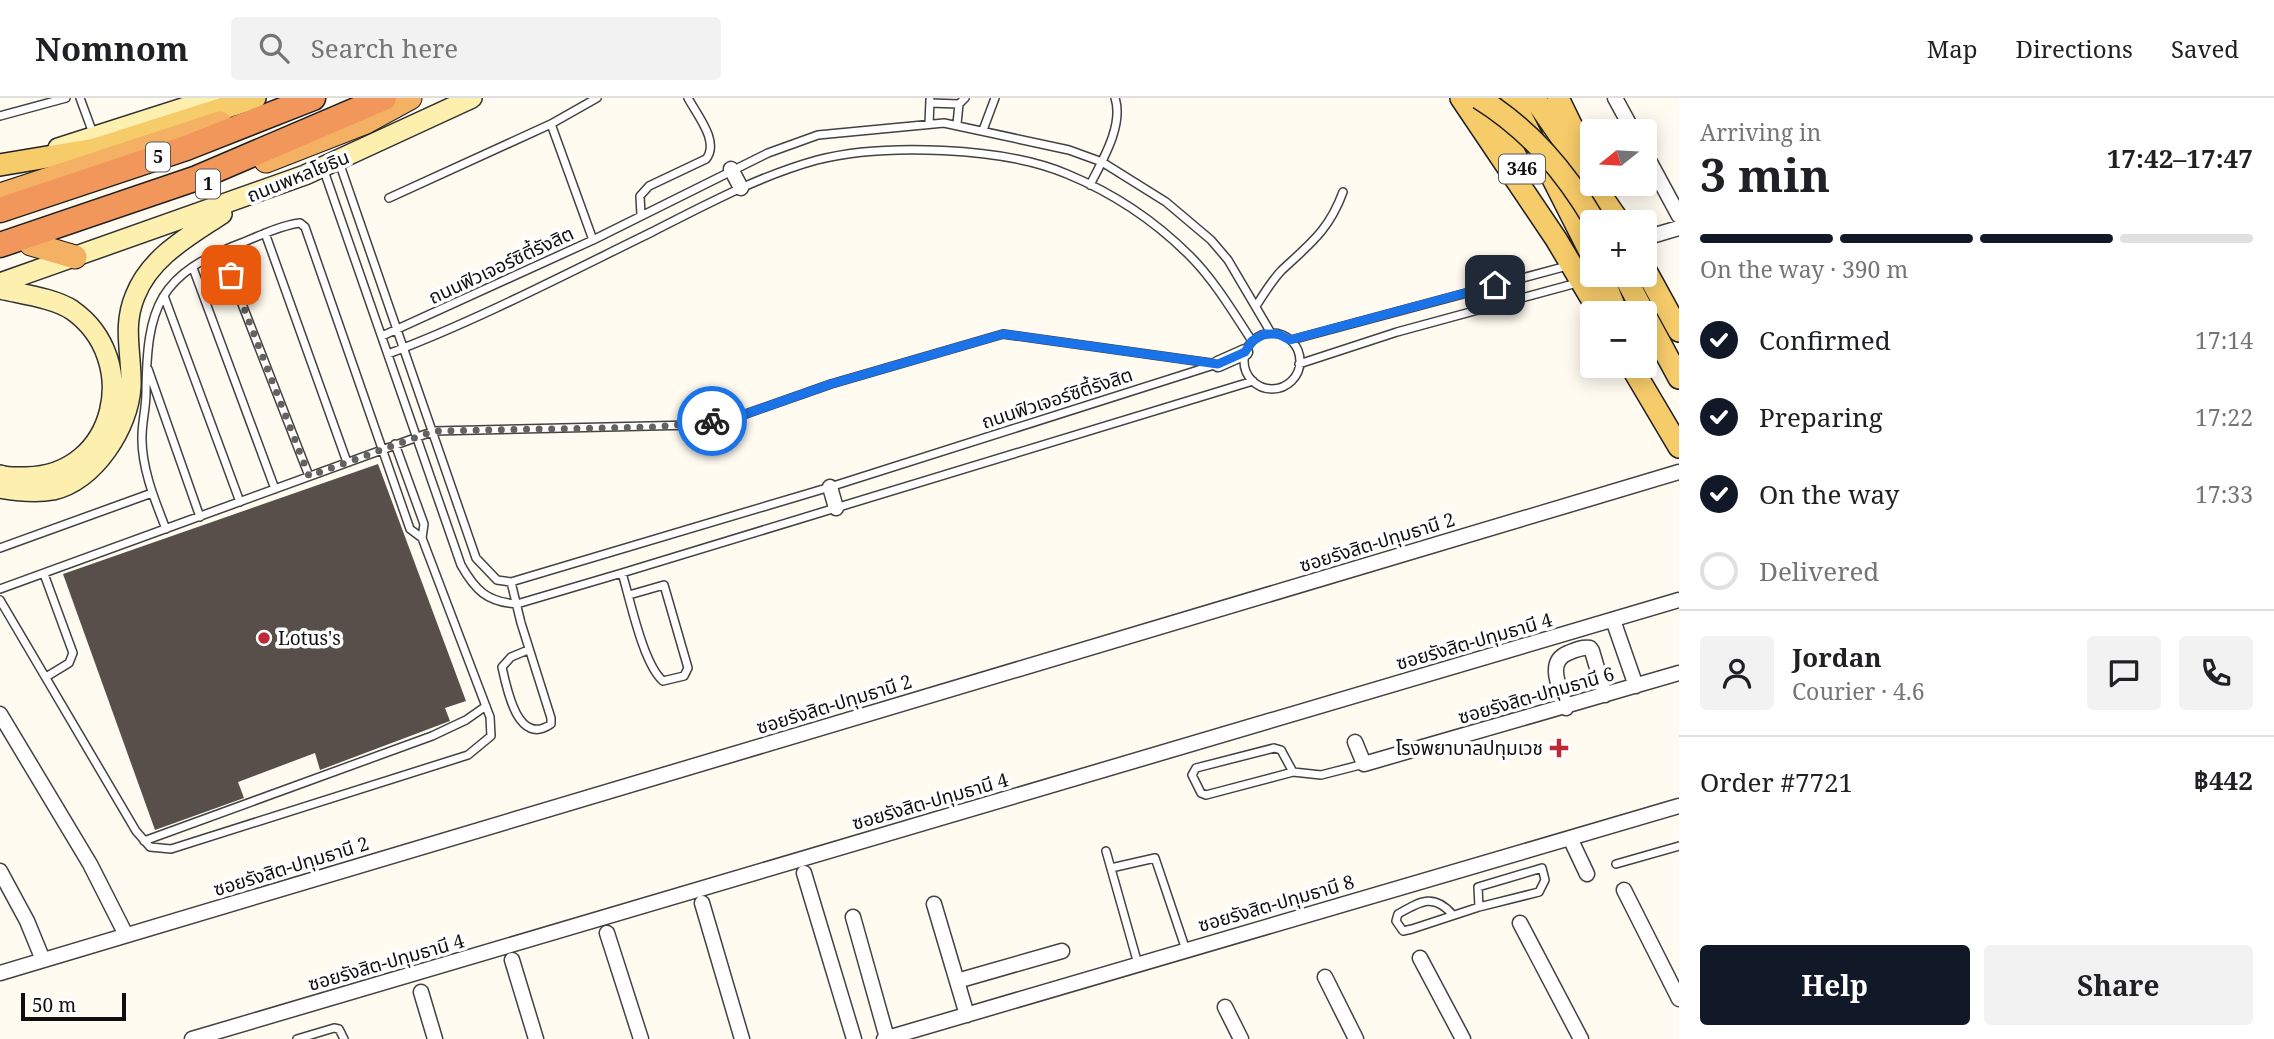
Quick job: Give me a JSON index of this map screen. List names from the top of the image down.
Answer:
{
  "streets": {
    "highway": ["5", "ถนนพหลโยธิน", "1"],
    "main road": ["346"],
    "street": [
      "ซอยรังสิต-ปทุมธานี 2",
      "ซอยรังสิต-ปทุมธานี 4",
      "ซอยรังสิต-ปทุมธานี 6",
      "ซอยรังสิต-ปทุมธานี 8"
    ],
    "lane": ["ถนนฟิวเจอร์ซิตี้รังสิต"]
  },
  "crossings": [
    ["346", "ถนนฟิวเจอร์ซิตี้รังสิต"]
  ],
  "places": {
    "other": ["Lotus's"],
    "health": ["โรงพยาบาลปทุมเวช"]
  },
  "scale_bar": "50 m",
  "north": "left",
  "page": {
    "header": "Nomnom",
    "search": "Search here",
    "nav": ["Map", "Directions", "Saved"],
    "heading": ["3 min", "Arriving in", "17:42–17:47"],
    "panel": [
      "Jordan",
      "Courier · 4.6",
      "Order #7721",
      "฿442"
    ],
    "map_buttons": ["+", "−"],
    "bar": "On the way · 390 m",
    "list": [
      ["Confirmed", "17:14"],
      ["Preparing", "17:22"],
      ["On the way", "17:33"],
      "Delivered"
    ],
    "buttons": ["Help", "Share"],
    "scale": "50 m"
  }
}
